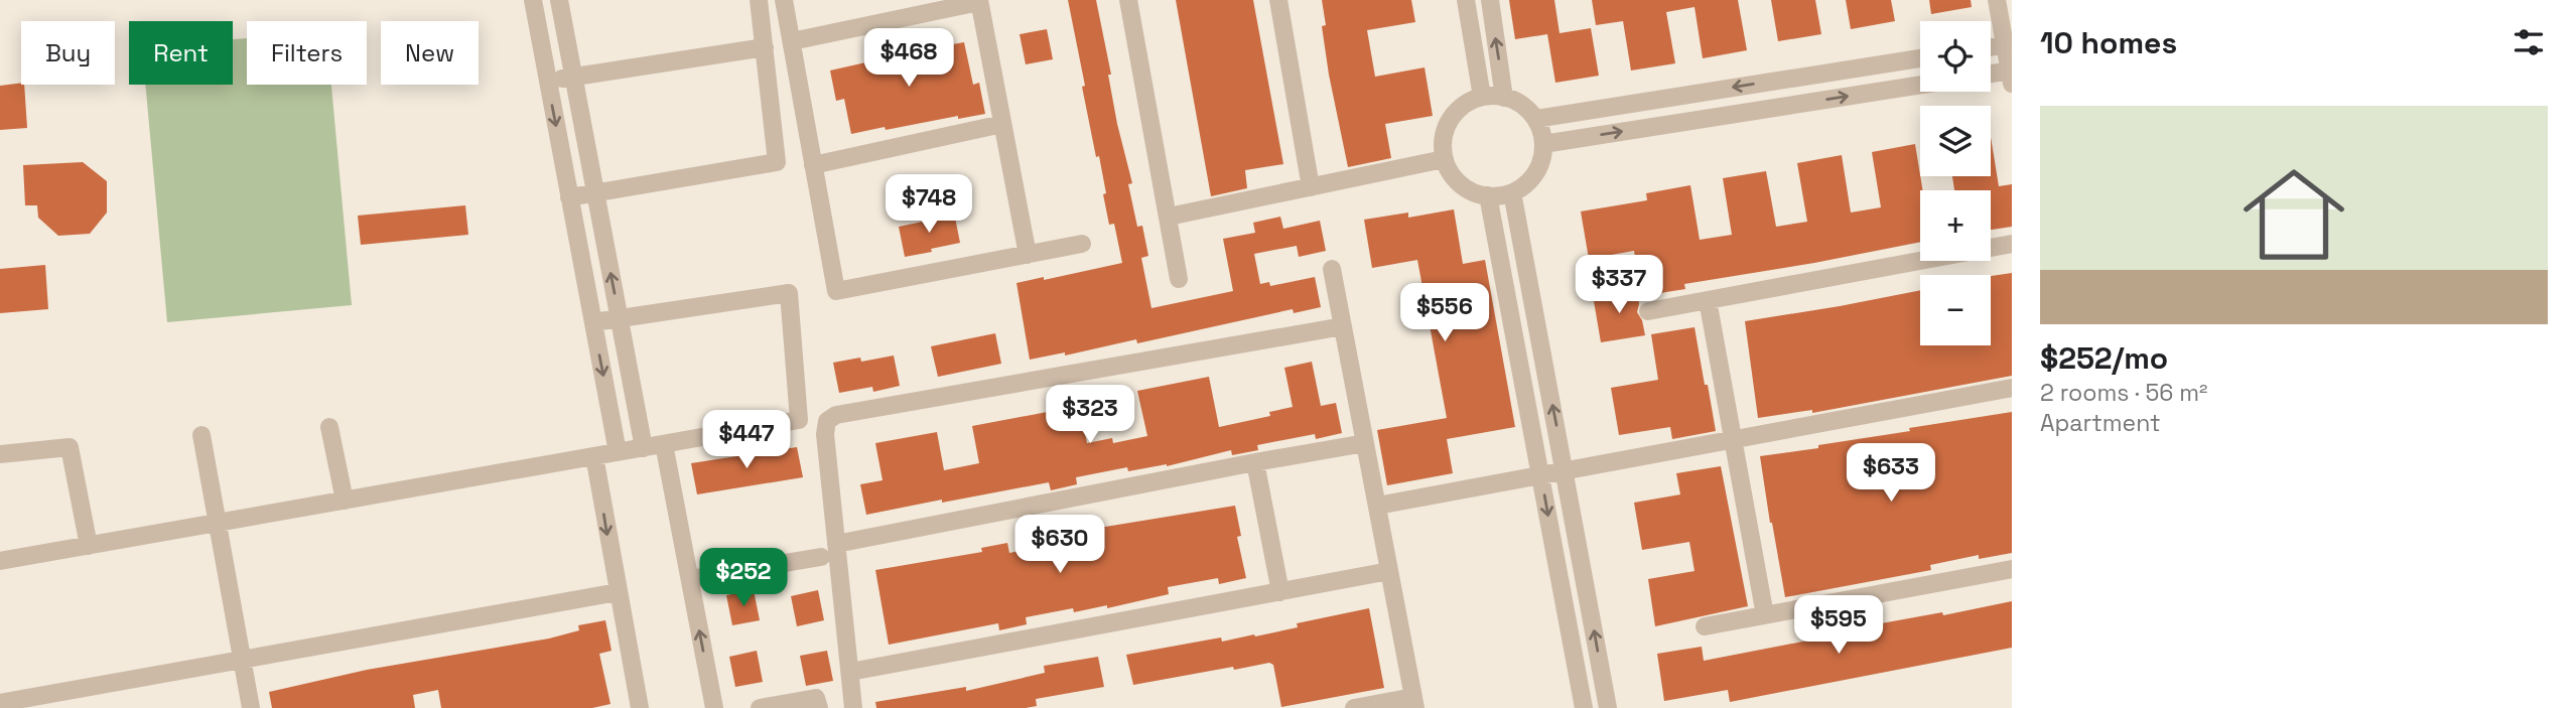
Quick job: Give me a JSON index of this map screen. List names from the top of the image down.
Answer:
{
  "page": {
    "heading": "10 homes",
    "map_buttons": ["+", "−"],
    "chip": [
      "Buy",
      "Rent",
      "Filters",
      "New"
    ],
    "price": [
      "$468",
      "$748",
      "$337",
      "$556",
      "$323",
      "$447",
      "$633",
      "$630",
      "$252",
      "$595"
    ],
    "list": [
      {
        "name": "$252/mo",
        "note": "2 rooms · 56 m² · Apartment"
      }
    ]
  }
}
